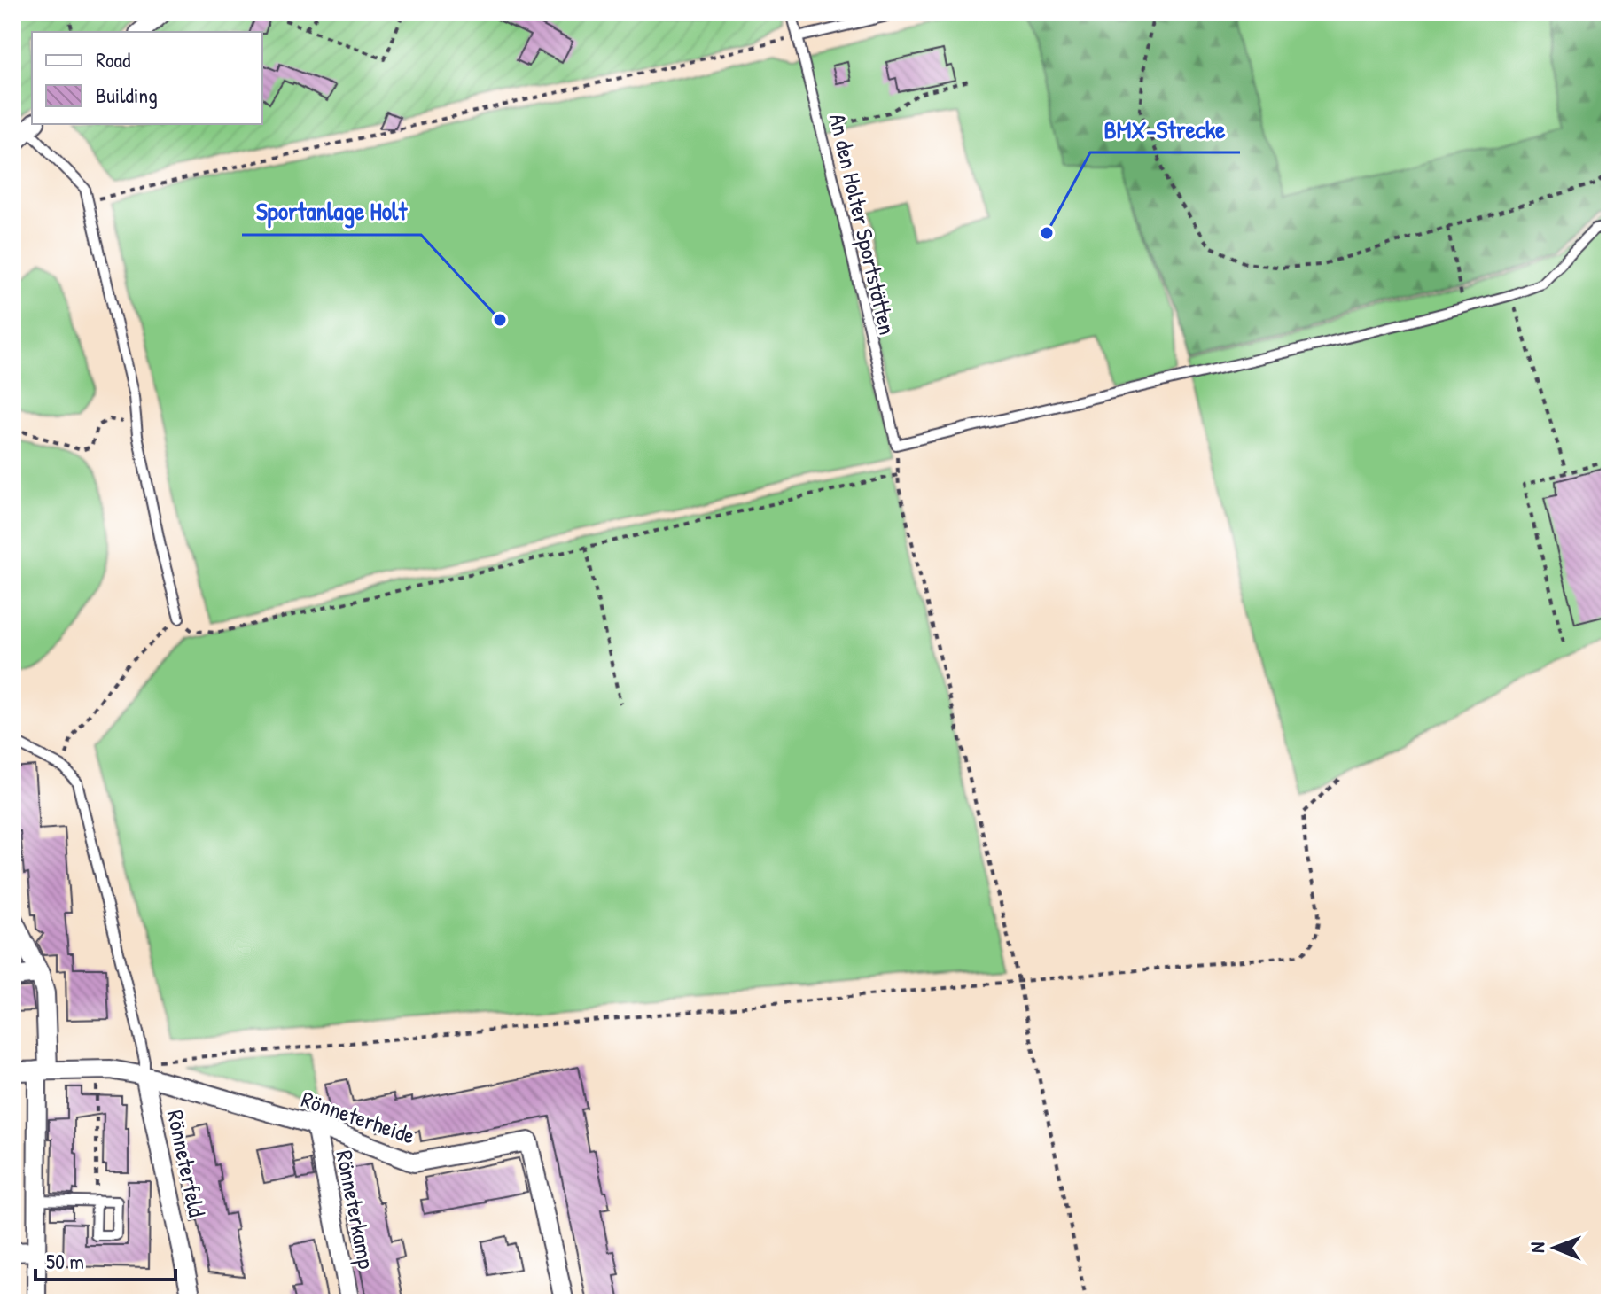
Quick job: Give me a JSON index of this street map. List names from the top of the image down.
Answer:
{
  "streets": {
    "street": ["Rönneterheide", "Rönneterfeld", "Rönneterkamp"],
    "lane": ["An den Holter Sportstätten"]
  },
  "crossings": [
    ["Rönneterheide", "Rönneterfeld"],
    ["Rönneterheide", "Rönneterkamp"]
  ],
  "places": ["BMX-Strecke", "Sportanlage Holt"],
  "legend": ["Road", "Building"],
  "scale_bar": "50 m",
  "north": "left"
}
